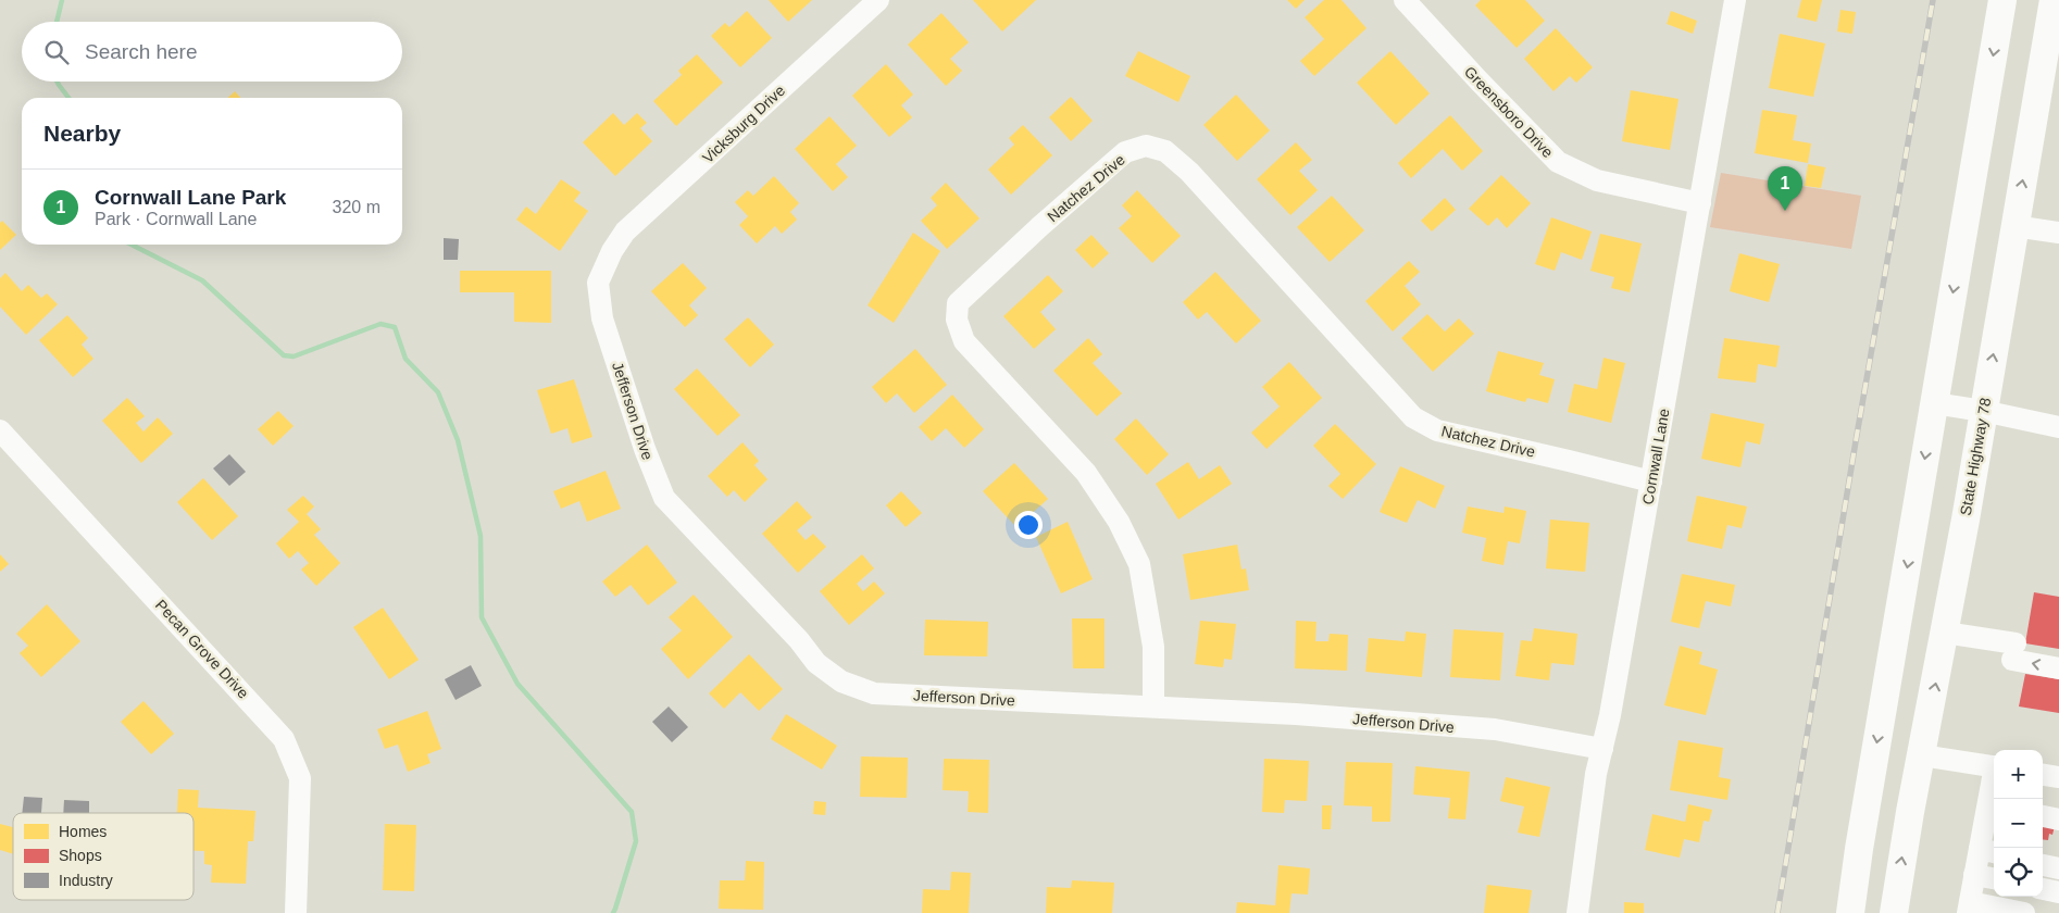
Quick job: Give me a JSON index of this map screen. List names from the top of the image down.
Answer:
{
  "streets": {
    "main road": ["State Highway 78"],
    "street": [
      "Greensboro Drive",
      "Vicksburg Drive",
      "Natchez Drive",
      "Jefferson Drive",
      "Cornwall Lane",
      "Pecan Grove Drive"
    ]
  },
  "crossings": [
    ["Greensboro Drive", "Cornwall Lane"],
    ["Vicksburg Drive", "Jefferson Drive"],
    ["Natchez Drive", "Jefferson Drive"],
    ["Natchez Drive", "Cornwall Lane"],
    ["Jefferson Drive", "Cornwall Lane"]
  ],
  "legend": ["Homes", "Shops", "Industry"],
  "page": {
    "search": "Search here",
    "heading": "Nearby",
    "pins": "1",
    "list": [
      {
        "mark": "1",
        "name": "Cornwall Lane Park",
        "note": "Park · Cornwall Lane",
        "value": "320 m"
      }
    ],
    "map_buttons": ["+", "−"]
  }
}
